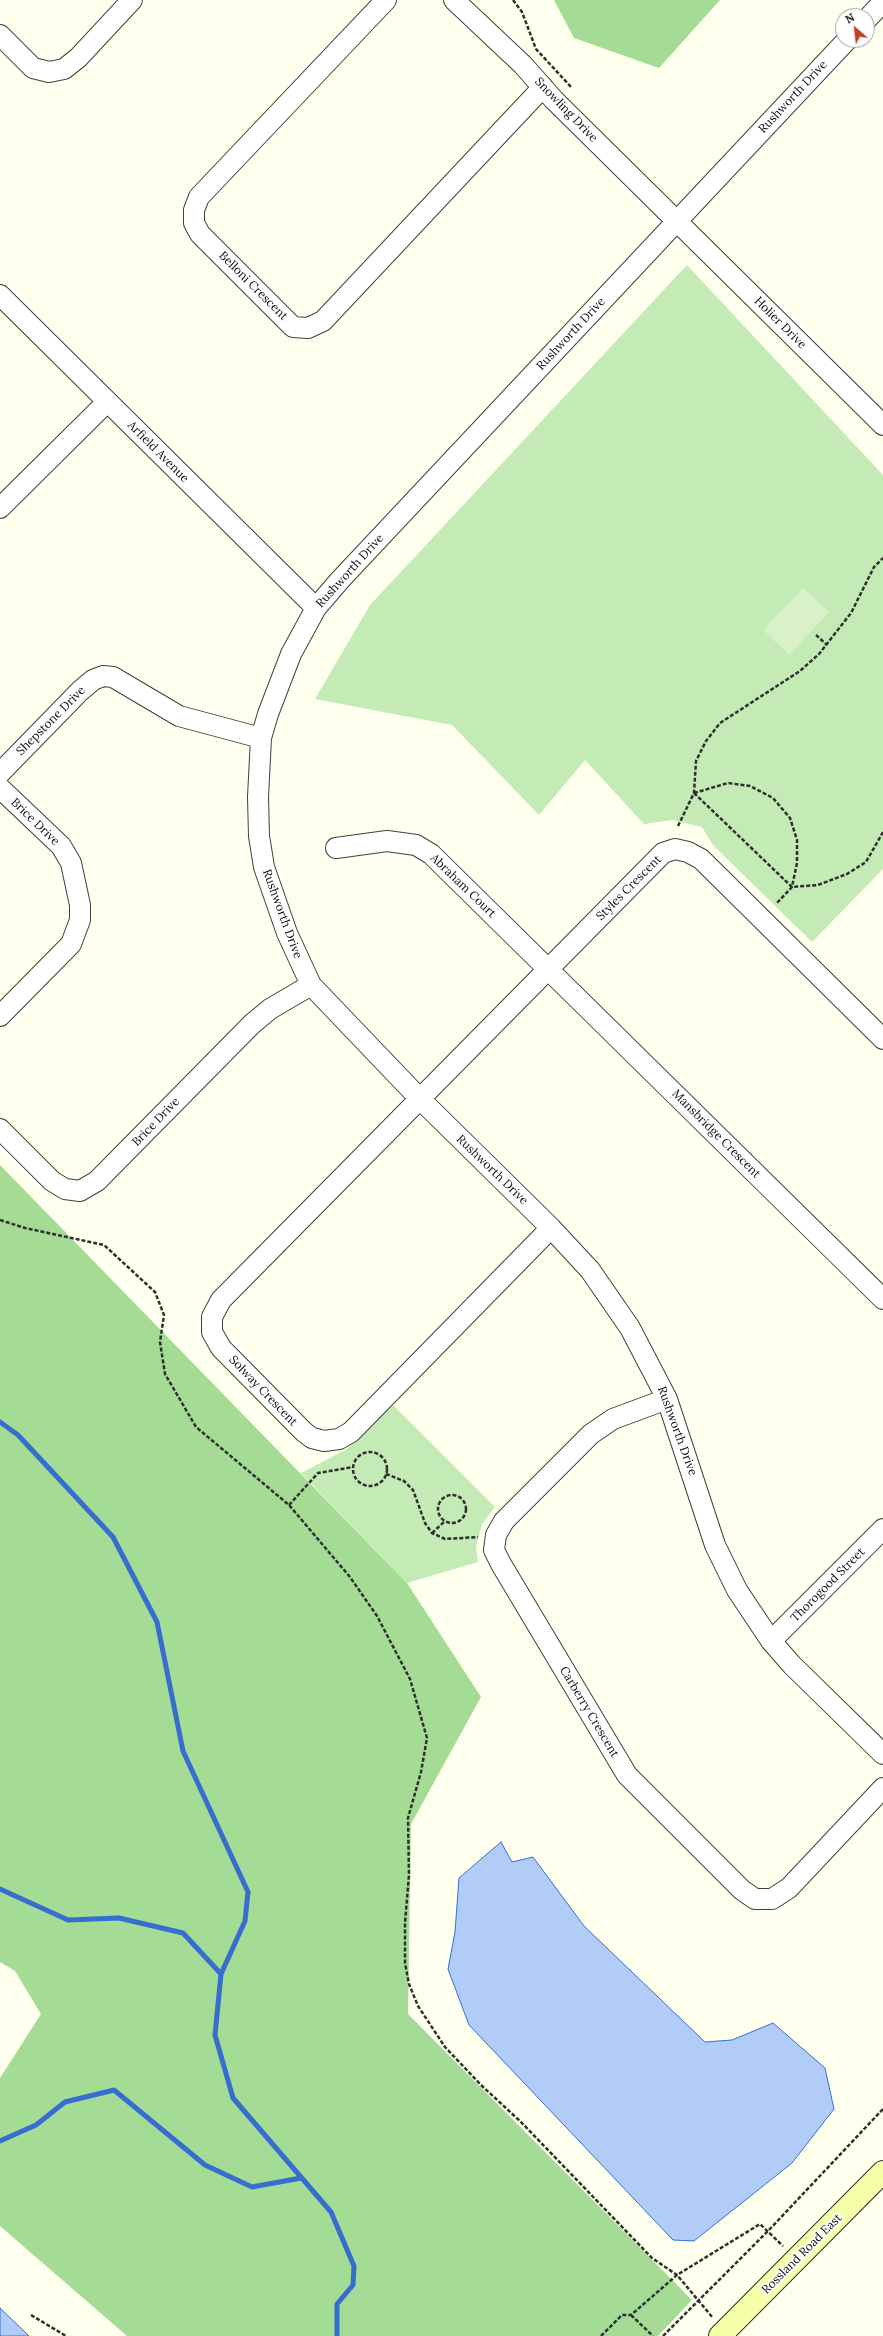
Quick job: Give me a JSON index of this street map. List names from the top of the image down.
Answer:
{
  "streets": {
    "main road": ["Rossland Road East"],
    "street": [
      "Rushworth Drive",
      "Snowling Drive",
      "Belloni Crescent",
      "Holier Drive",
      "Arfield Avenue",
      "Shepstone Drive",
      "Brice Drive",
      "Abraham Court",
      "Styles Crescent",
      "Mansbridge Crescent",
      "Solway Crescent",
      "Thorogood Street",
      "Carberry Crescent"
    ]
  },
  "crossings": [
    ["Rushworth Drive", "Snowling Drive"],
    ["Rushworth Drive", "Holier Drive"],
    ["Rushworth Drive", "Arfield Avenue"],
    ["Rushworth Drive", "Shepstone Drive"],
    ["Rushworth Drive", "Brice Drive"],
    ["Rushworth Drive", "Styles Crescent"],
    ["Rushworth Drive", "Solway Crescent"],
    ["Rushworth Drive", "Thorogood Street"],
    ["Rushworth Drive", "Carberry Crescent"],
    ["Snowling Drive", "Belloni Crescent"],
    ["Snowling Drive", "Holier Drive"],
    ["Abraham Court", "Styles Crescent"],
    ["Abraham Court", "Mansbridge Crescent"],
    ["Styles Crescent", "Mansbridge Crescent"],
    ["Styles Crescent", "Solway Crescent"]
  ],
  "north": "top left"
}
